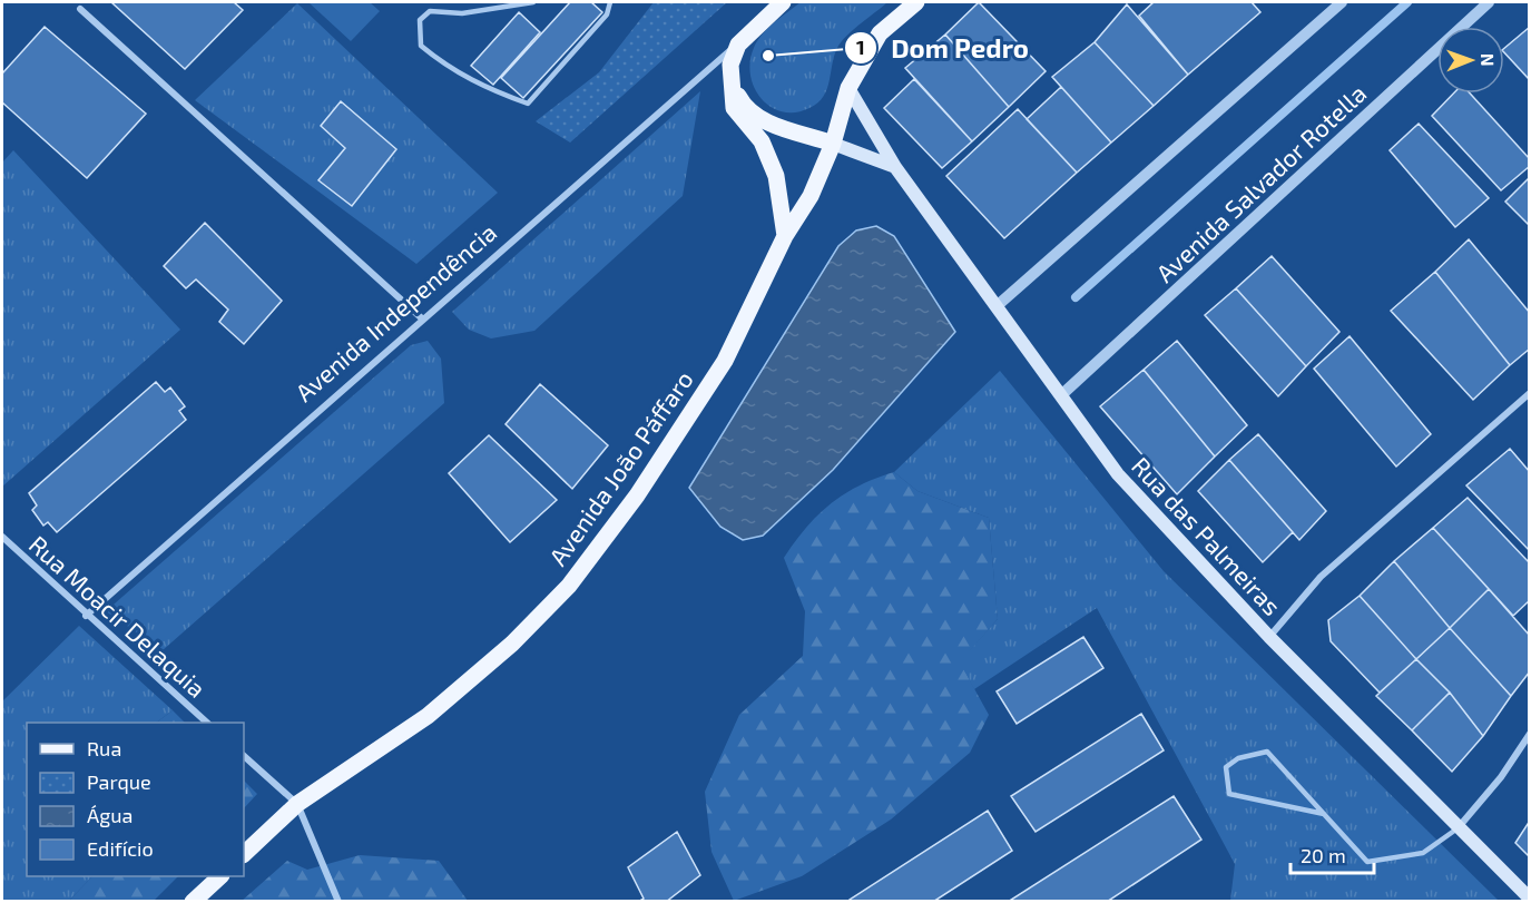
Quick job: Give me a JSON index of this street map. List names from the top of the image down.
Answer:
{
  "streets": {
    "main road": ["Avenida Independência", "Avenida João Páffaro", "Rua das Palmeiras"],
    "street": ["Avenida Salvador Rotella", "Rua Moacir Delaquia"]
  },
  "crossings": [
    ["Avenida Salvador Rotella", "Rua das Palmeiras"],
    ["Avenida Independência", "Rua Moacir Delaquia"]
  ],
  "places": ["Dom Pedro"],
  "legend": [
    "Rua",
    "Parque",
    "Água",
    "Edifício"
  ],
  "scale_bar": "20 m",
  "north": "right"
}
